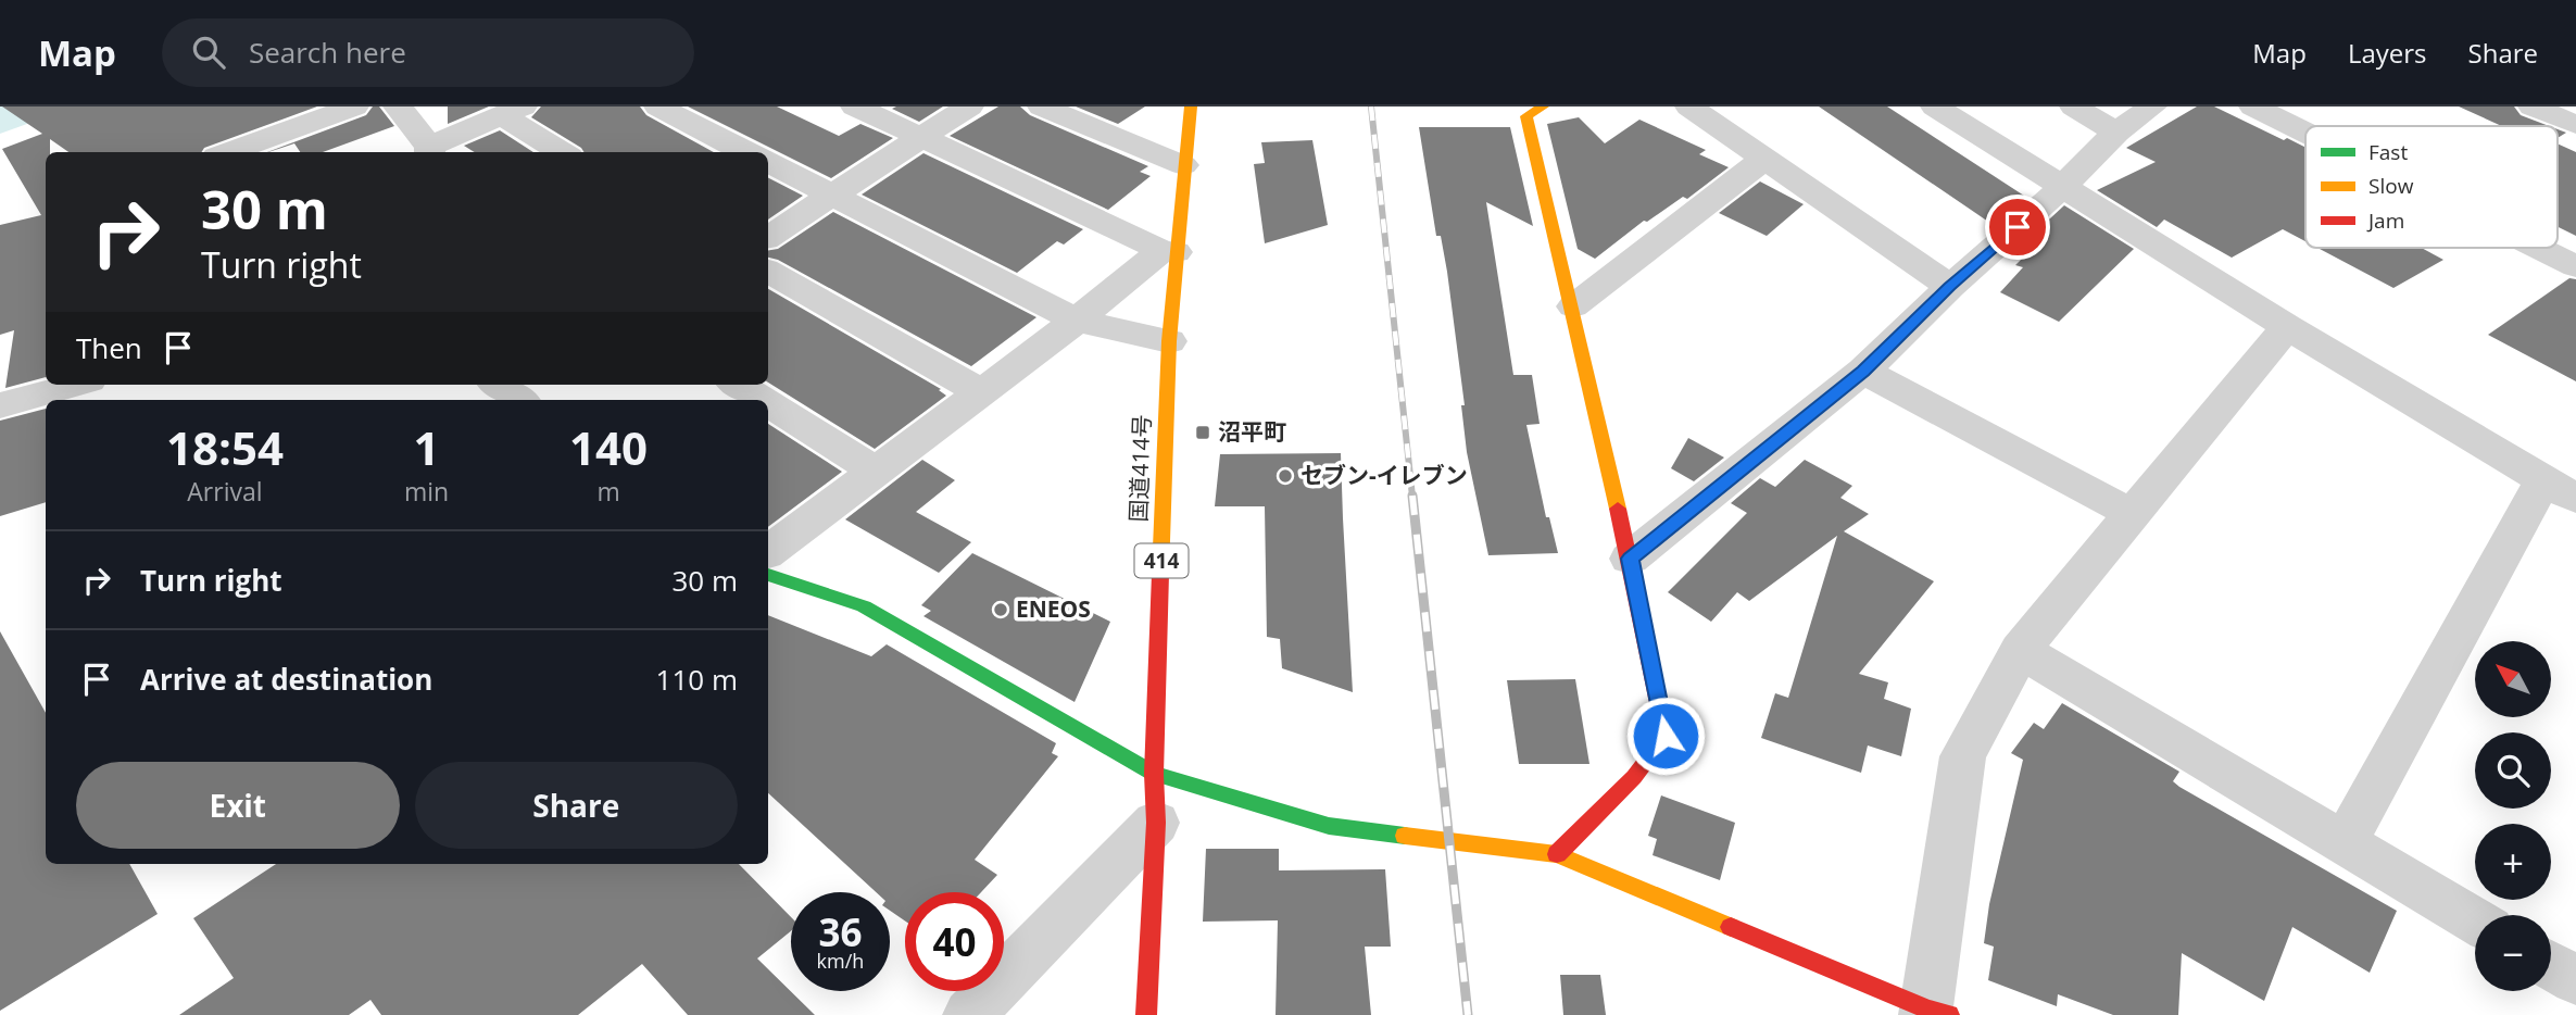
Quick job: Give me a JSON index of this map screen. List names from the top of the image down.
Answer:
{
  "streets": {
    "main road": ["国道414号", "414"]
  },
  "places": {
    "transit": ["沼平町"],
    "other": ["セブン-イレブン", "ENEOS"]
  },
  "legend": ["Fast", "Slow", "Jam"],
  "north": "top left",
  "page": {
    "header": "Map",
    "search": "Search here",
    "nav": ["Map", "Layers", "Share"],
    "turn": ["30 m", "Turn right"],
    "then": "Then",
    "eta": [
      "18:54",
      "Arrival",
      "1",
      "min",
      "140",
      "m"
    ],
    "list": [
      {
        "name": "Turn right",
        "value": "30 m"
      },
      {
        "name": "Arrive at destination",
        "value": "110 m"
      }
    ],
    "map_buttons": ["+", "−"],
    "buttons": ["Exit", "Share"],
    "speed": "36 km/h",
    "limit": "40"
  }
}
